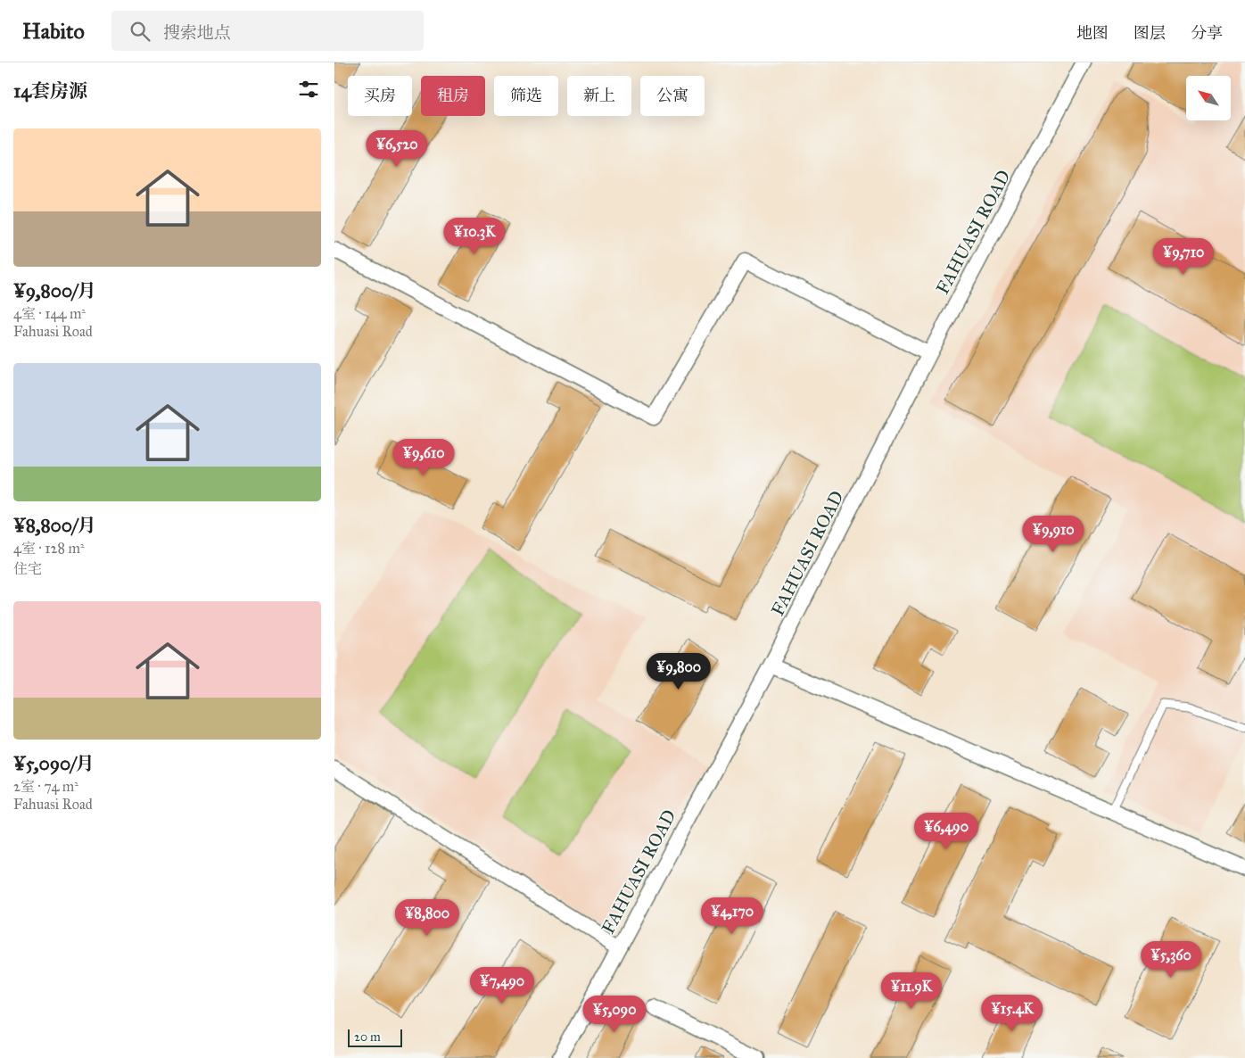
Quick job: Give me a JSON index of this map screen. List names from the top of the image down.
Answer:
{
  "streets": {
    "street": ["FAHUASI ROAD"]
  },
  "scale_bar": "20 m",
  "north": "top left",
  "page": {
    "header": "Habito",
    "search": "搜索地点",
    "nav": ["地图", "图层", "分享"],
    "heading": "14套房源",
    "chip": [
      "买房",
      "租房",
      "筛选",
      "新上",
      "公寓"
    ],
    "list": [
      {
        "name": "¥9,800/月",
        "note": "4室 · 144 m² · Fahuasi Road"
      },
      {
        "name": "¥8,800/月",
        "note": "4室 · 128 m² · 住宅"
      },
      {
        "name": "¥5,090/月",
        "note": "2室 · 74 m² · Fahuasi Road"
      }
    ],
    "price": [
      "¥6,520",
      "¥10.3K",
      "¥9,710",
      "¥9,610",
      "¥9,910",
      "¥9,800",
      "¥6,490",
      "¥4,170",
      "¥8,800",
      "¥5,360",
      "¥7,490",
      "¥11.9K",
      "¥15.4K",
      "¥5,090"
    ],
    "scale": "20 m"
  }
}
